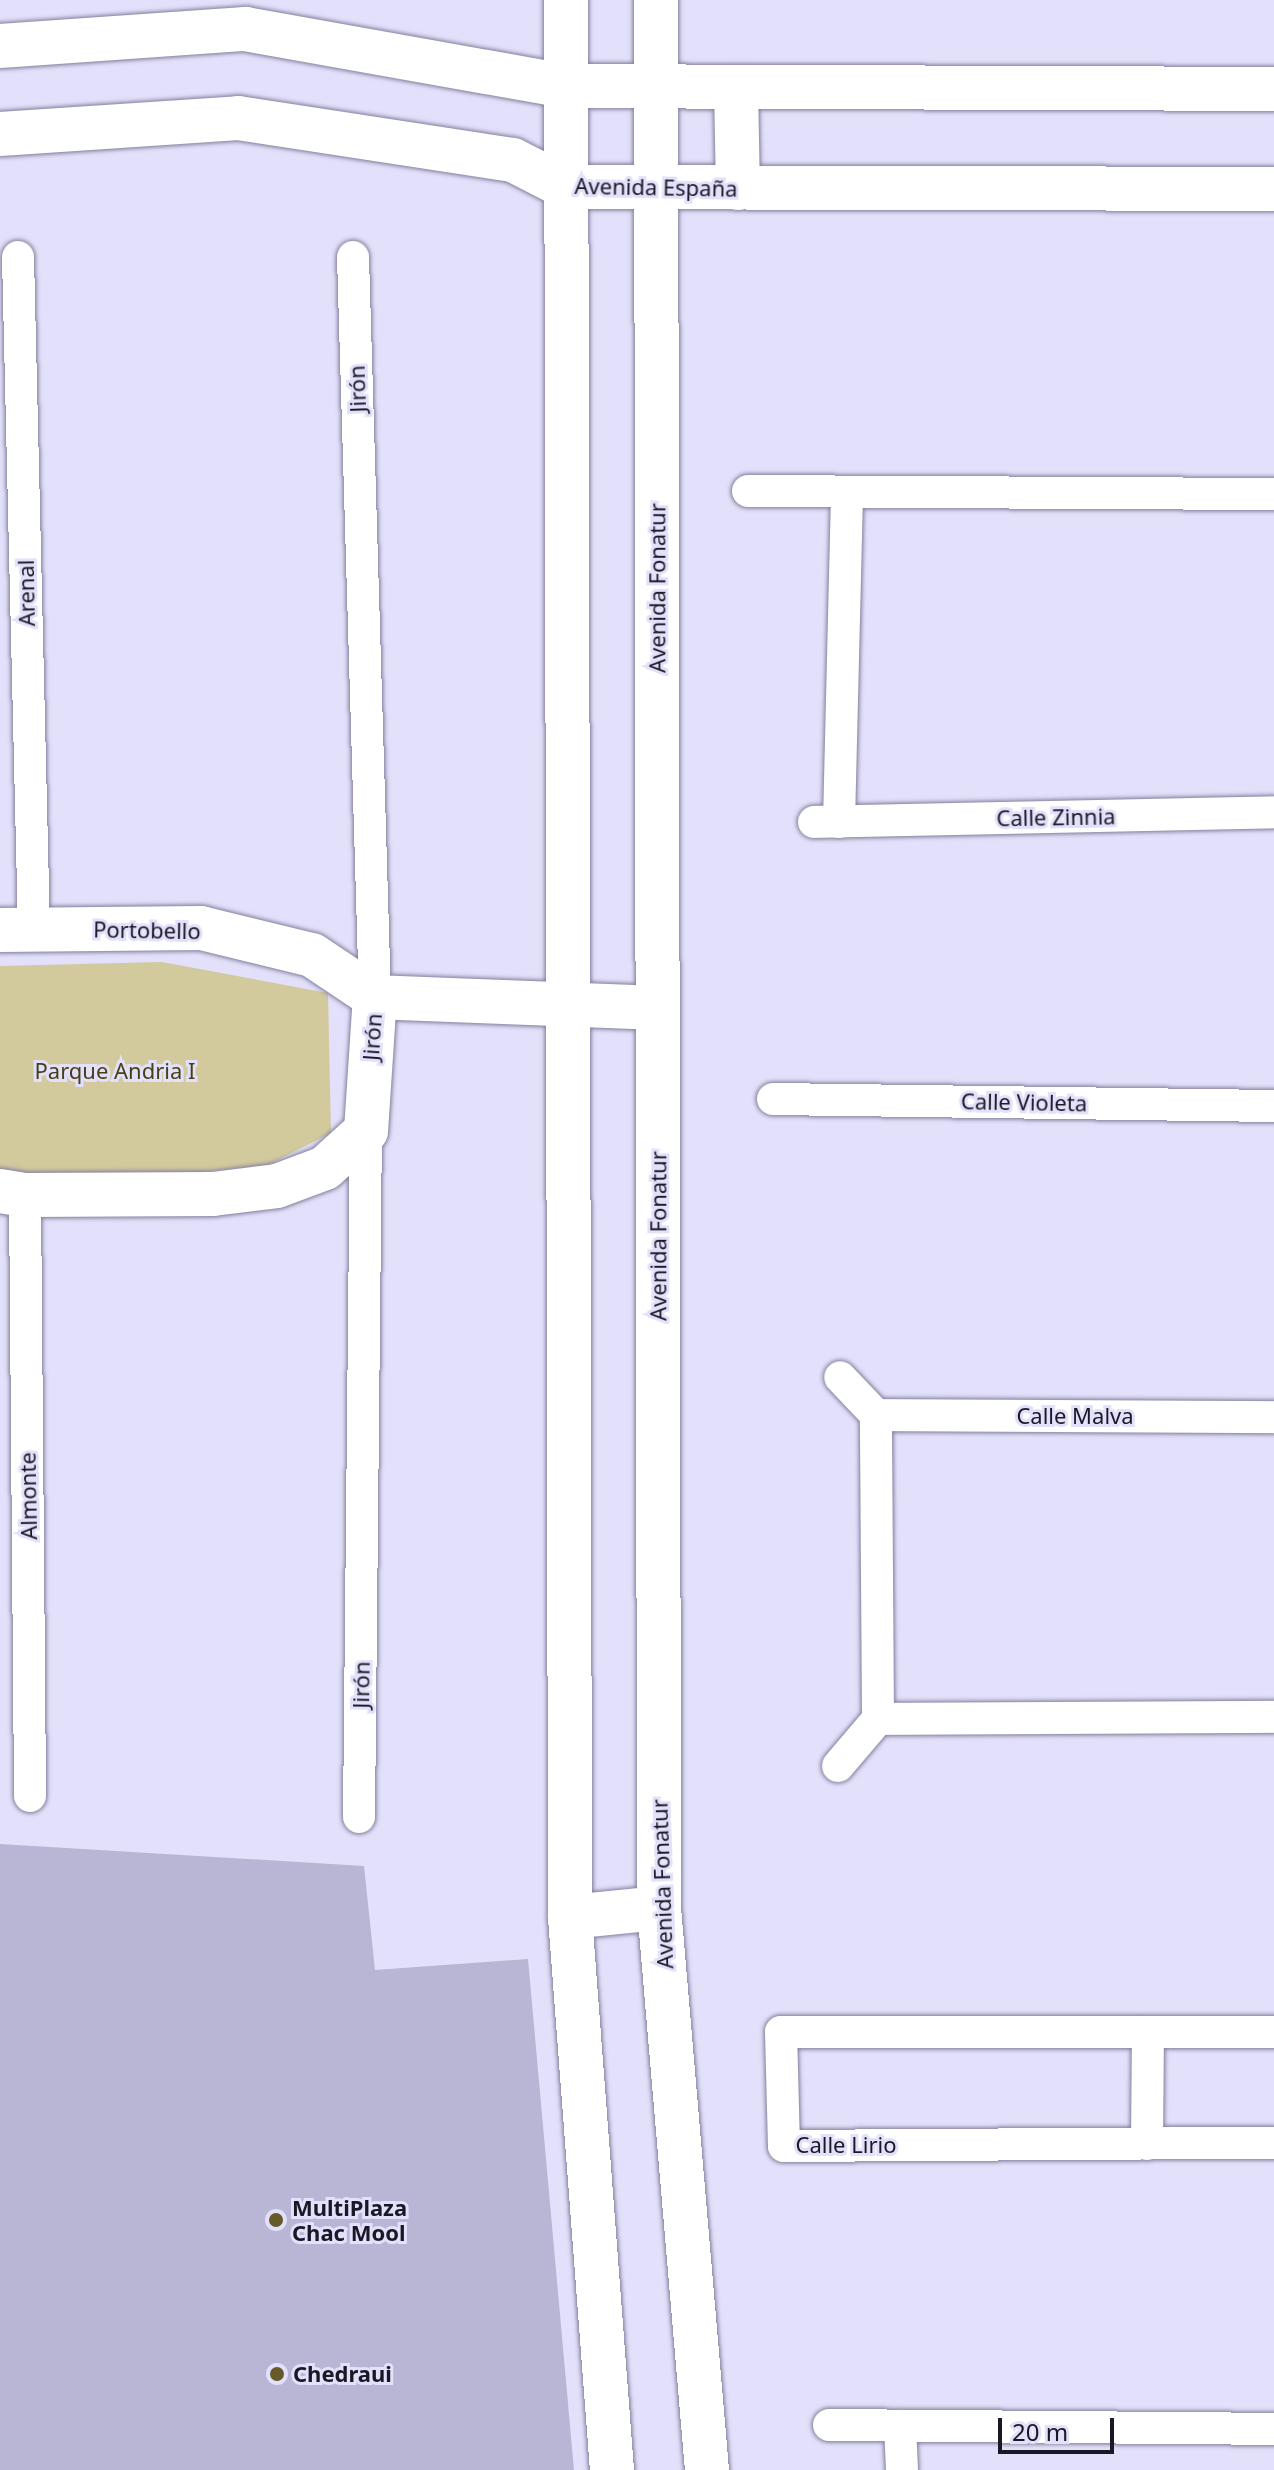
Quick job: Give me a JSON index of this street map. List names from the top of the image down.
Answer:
{
  "streets": {
    "main road": [
      "Avenida España",
      "Jirón",
      "Avenida Fonatur",
      "Portobello"
    ],
    "street": [
      "Arenal",
      "Calle Zinnia",
      "Calle Violeta",
      "Calle Malva",
      "Almonte",
      "Calle Lirio"
    ]
  },
  "crossings": [
    ["Avenida España", "Avenida Fonatur"],
    ["Jirón", "Portobello"],
    ["Arenal", "Portobello"]
  ],
  "parks": ["Parque Andria I"],
  "places": ["MultiPlaza Chac Mool", "Chedraui"],
  "scale_bar": "20 m"
}
